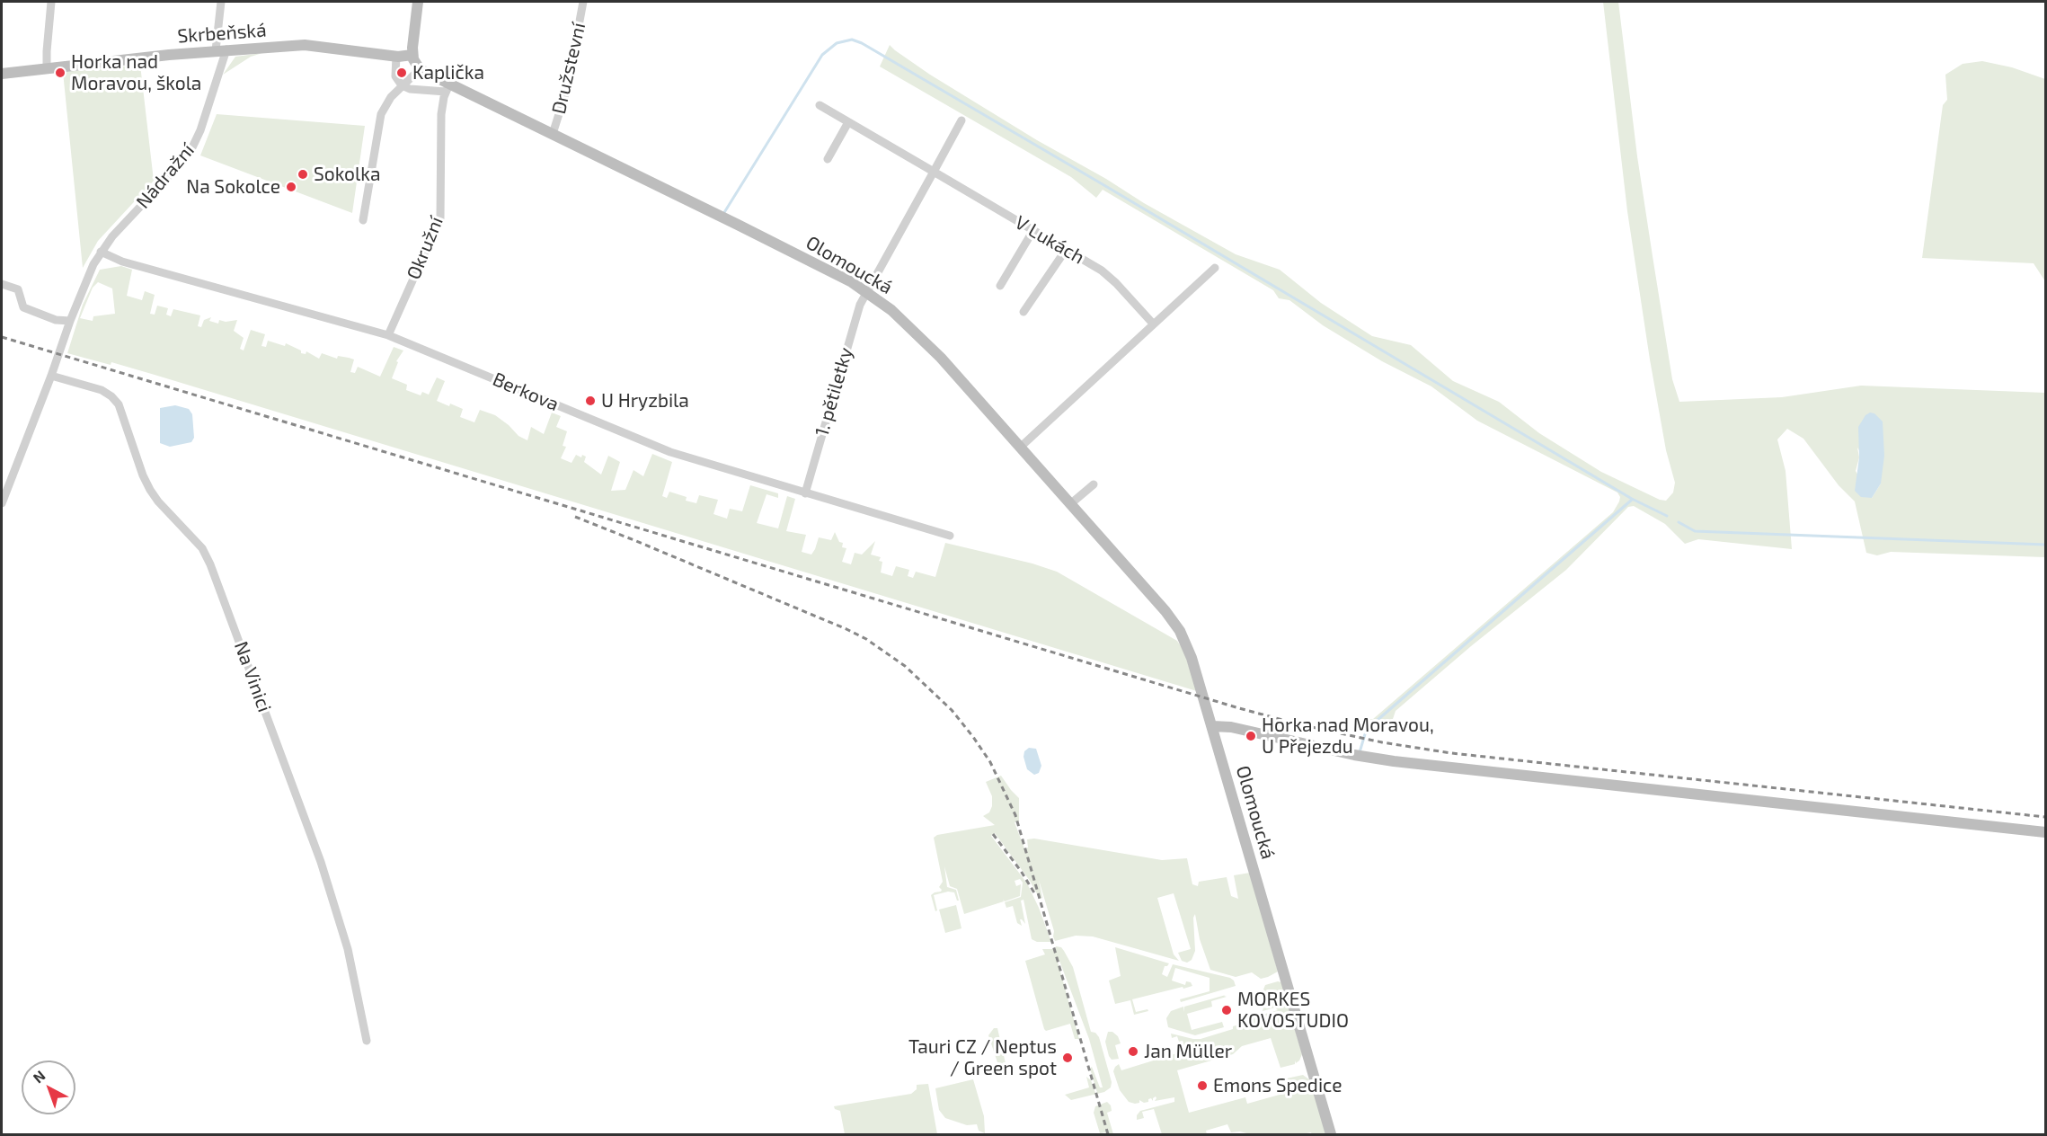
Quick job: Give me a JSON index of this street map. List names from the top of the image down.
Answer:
{
  "streets": {
    "street": [
      "Skrbeňská",
      "Družstevní",
      "Nádražní",
      "V Lukách",
      "Okružní",
      "Olomoucká",
      "Berkova",
      "1. pětiletky",
      "Na Vinici"
    ]
  },
  "crossings": [
    ["Skrbeňská", "Nádražní"],
    ["Družstevní", "Olomoucká"],
    ["Nádražní", "Berkova"],
    ["Nádražní", "Na Vinici"],
    ["Okružní", "Olomoucká"],
    ["Okružní", "Berkova"],
    ["Olomoucká", "1. pětiletky"],
    ["Berkova", "1. pětiletky"]
  ],
  "places": [
    "Horka nad Moravou, škola",
    "Kaplička",
    "Sokolka",
    "Na Sokolce",
    "U Hryzbila",
    "Horka nad Moravou, U Přejezdu",
    "MORKES KOVOSTUDIO",
    "Jan Müller",
    "Tauri CZ / Neptus / Green spot",
    "Emons Spedice"
  ],
  "north": "top left"
}
